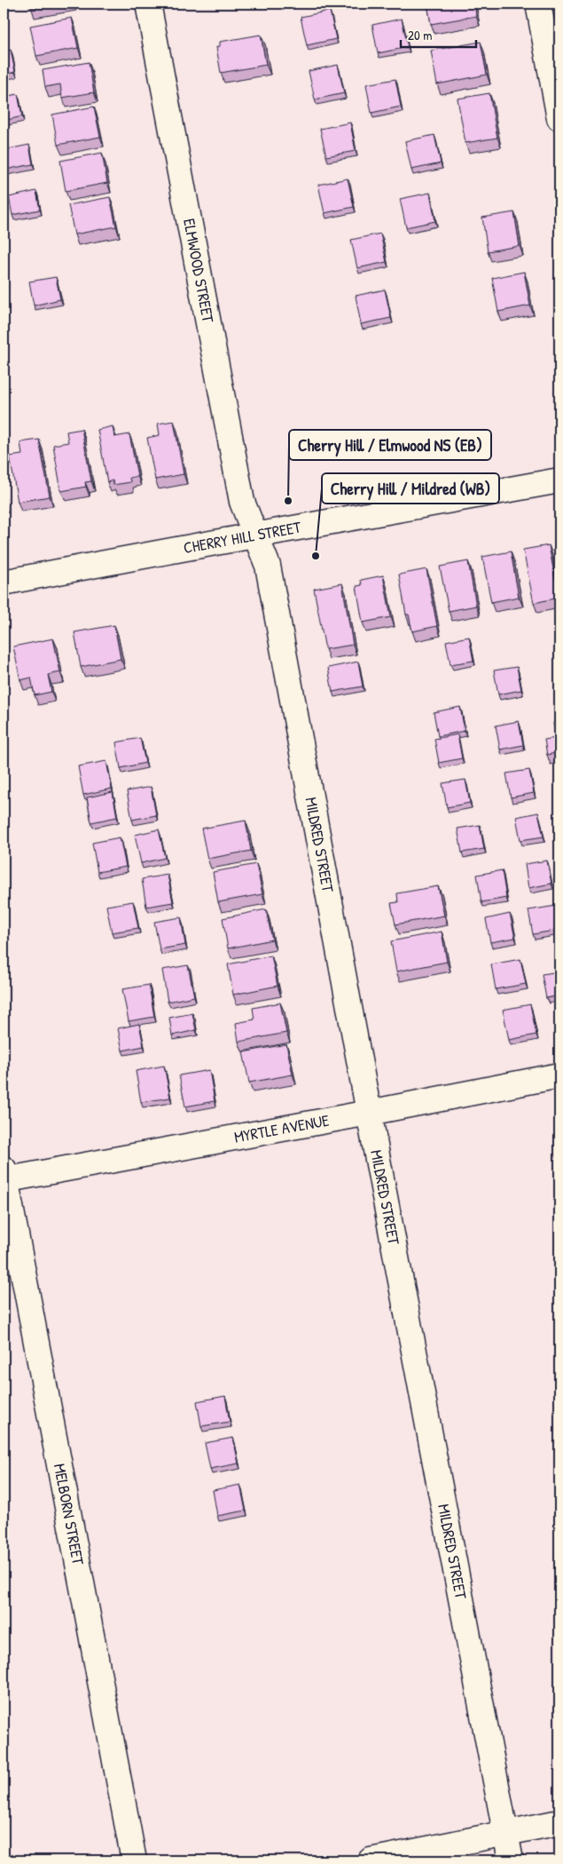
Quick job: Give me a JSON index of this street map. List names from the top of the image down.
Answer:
{
  "streets": {
    "street": [
      "ELMWOOD STREET",
      "CHERRY HILL STREET",
      "MILDRED STREET",
      "MYRTLE AVENUE",
      "MELBORN STREET"
    ]
  },
  "crossings": [
    ["ELMWOOD STREET", "CHERRY HILL STREET"],
    ["ELMWOOD STREET", "MILDRED STREET"],
    ["CHERRY HILL STREET", "MILDRED STREET"],
    ["MILDRED STREET", "MYRTLE AVENUE"],
    ["MYRTLE AVENUE", "MELBORN STREET"]
  ],
  "places": ["Cherry Hill / Elmwood NS (EB)", "Cherry Hill / Mildred (WB)"],
  "scale_bar": "20 m"
}
